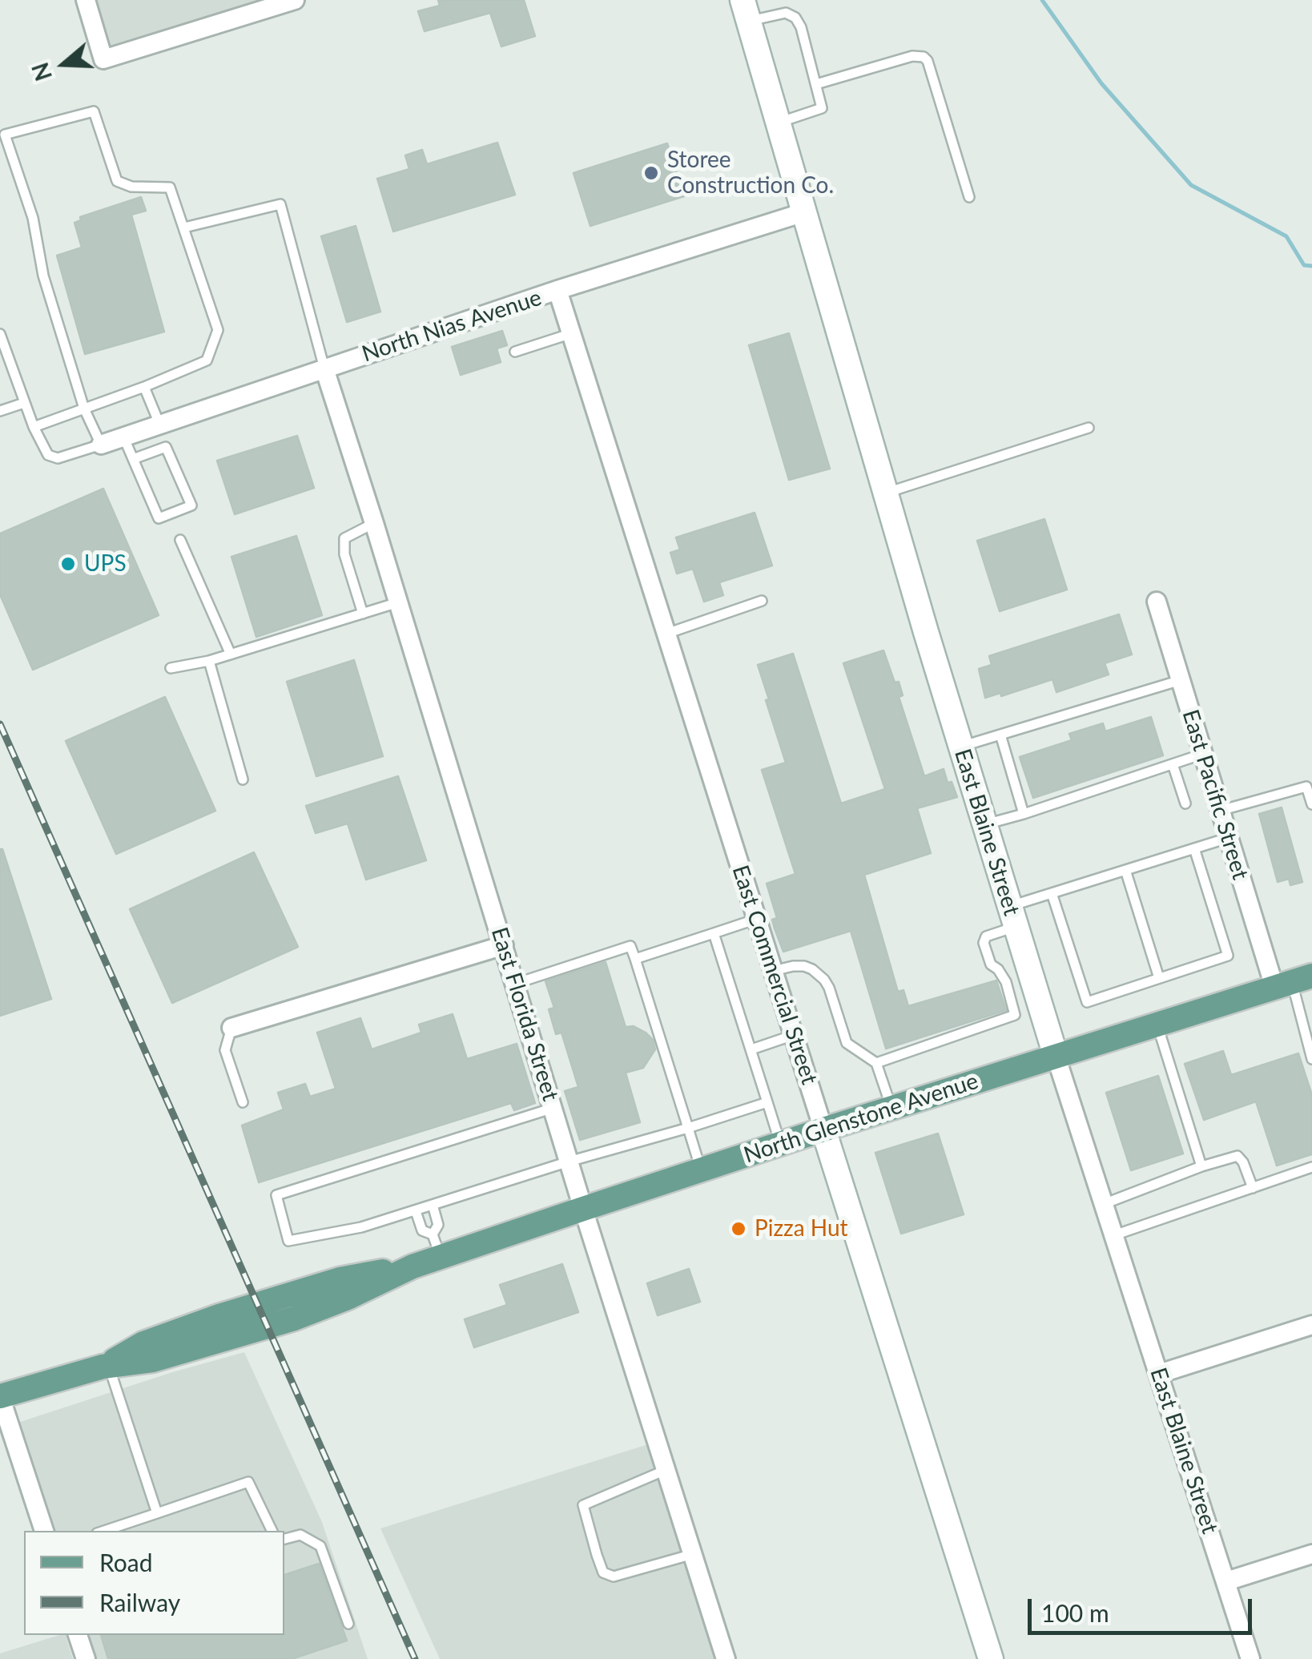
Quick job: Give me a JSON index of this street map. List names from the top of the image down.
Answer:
{
  "streets": {
    "main road": ["North Glenstone Avenue"],
    "street": [
      "North Nias Avenue",
      "East Pacific Street",
      "East Blaine Street",
      "East Commercial Street",
      "East Florida Street"
    ]
  },
  "crossings": [
    ["North Nias Avenue", "East Blaine Street"],
    ["North Nias Avenue", "East Commercial Street"],
    ["North Nias Avenue", "East Florida Street"],
    ["East Pacific Street", "North Glenstone Avenue"],
    ["East Blaine Street", "North Glenstone Avenue"],
    ["East Commercial Street", "North Glenstone Avenue"],
    ["East Florida Street", "North Glenstone Avenue"]
  ],
  "places": ["Storee Construction Co.", "UPS", "Pizza Hut"],
  "legend": ["Road", "Railway"],
  "scale_bar": "100 m",
  "north": "left"
}
